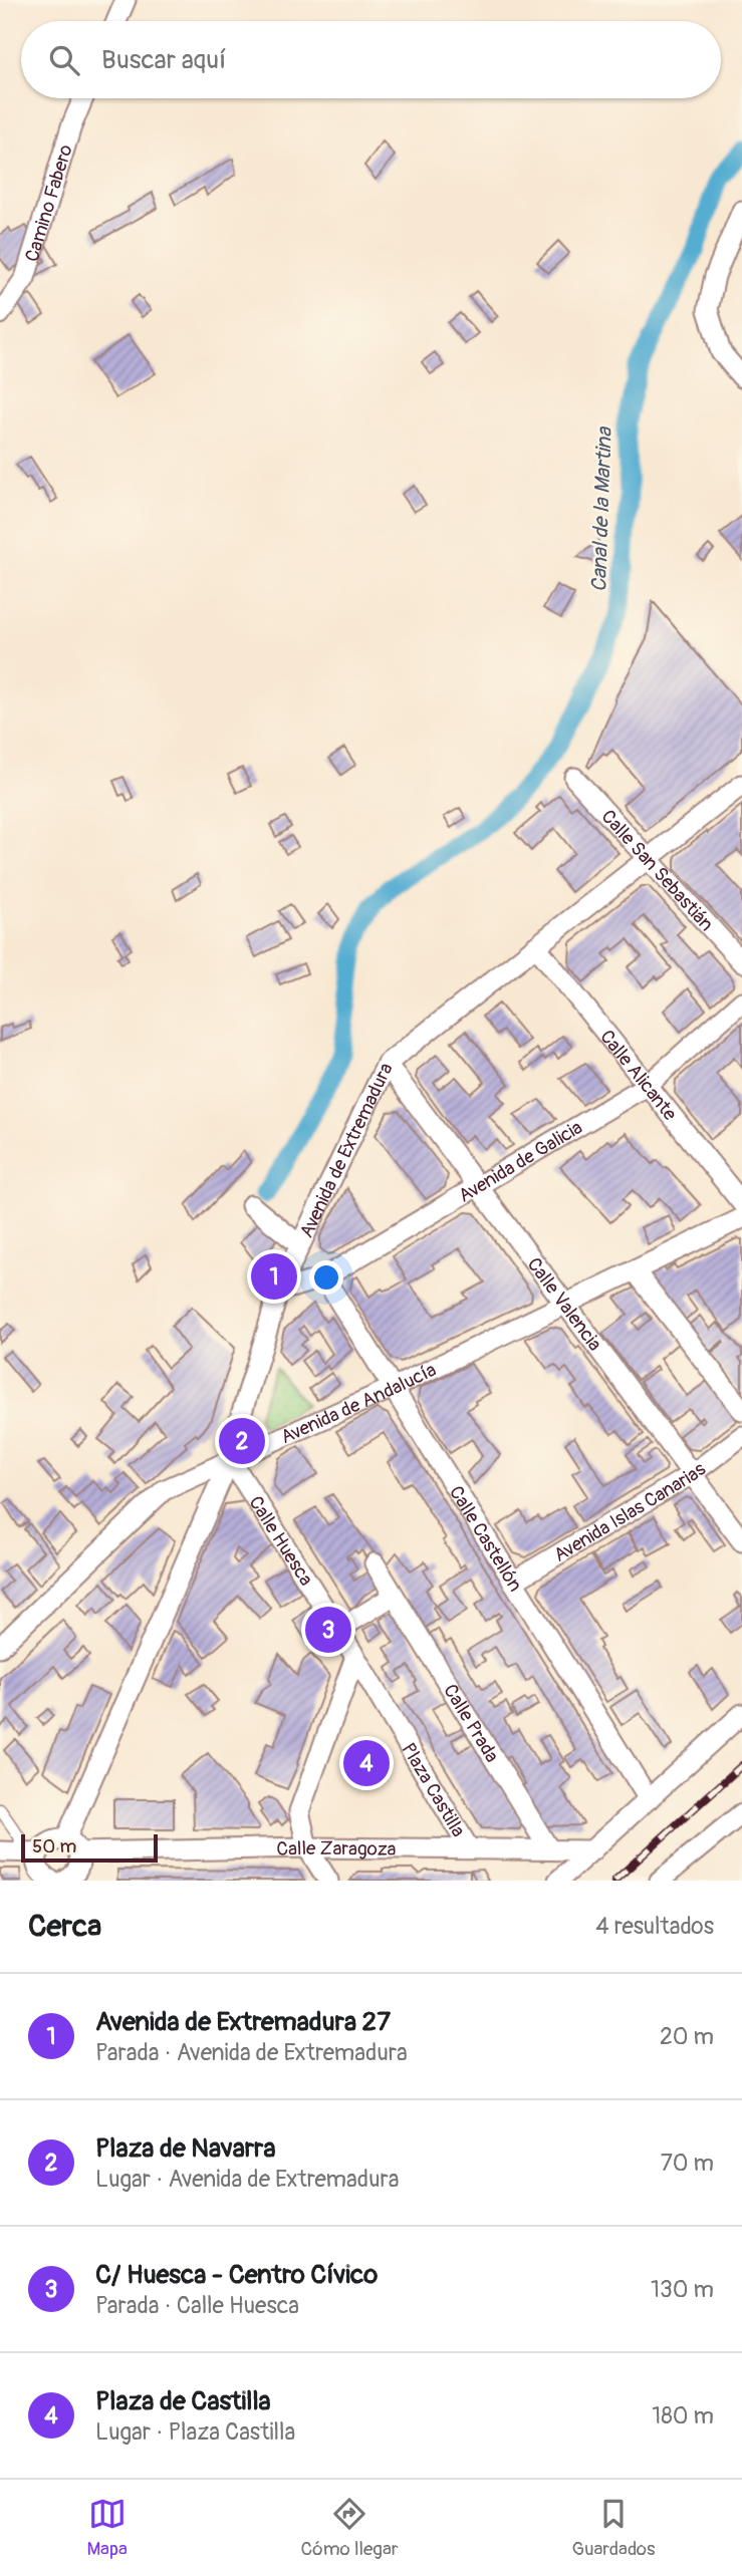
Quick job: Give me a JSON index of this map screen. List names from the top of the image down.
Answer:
{
  "streets": {
    "street": [
      "Camino Fabero",
      "Calle San Sebastián",
      "Calle Alicante",
      "Avenida de Extremadura",
      "Avenida de Galicia",
      "Calle Valencia",
      "Avenida de Andalucía",
      "Avenida Islas Canarias",
      "Calle Castellón",
      "Calle Huesca",
      "Calle Prada",
      "Plaza Castilla",
      "Calle Zaragoza"
    ]
  },
  "crossings": [
    ["Calle San Sebastián", "Avenida de Extremadura"],
    ["Calle Alicante", "Avenida de Extremadura"],
    ["Calle Alicante", "Avenida de Galicia"],
    ["Avenida de Extremadura", "Avenida de Galicia"],
    ["Avenida de Extremadura", "Calle Valencia"],
    ["Avenida de Extremadura", "Avenida de Andalucía"],
    ["Avenida de Extremadura", "Calle Huesca"],
    ["Avenida de Galicia", "Calle Valencia"],
    ["Avenida de Galicia", "Calle Castellón"],
    ["Calle Valencia", "Avenida de Andalucía"],
    ["Calle Valencia", "Avenida Islas Canarias"],
    ["Avenida de Andalucía", "Calle Castellón"],
    ["Avenida de Andalucía", "Calle Huesca"],
    ["Avenida Islas Canarias", "Calle Castellón"],
    ["Calle Huesca", "Plaza Castilla"],
    ["Calle Prada", "Calle Zaragoza"],
    ["Plaza Castilla", "Calle Zaragoza"]
  ],
  "water": ["Canal de la Martina"],
  "scale_bar": "50 m",
  "page": {
    "search": "Buscar aquí",
    "pins": [
      "1",
      "2",
      "3",
      "4"
    ],
    "scale": "50 m",
    "heading": ["Cerca", "4 resultados"],
    "list": [
      {
        "mark": "1",
        "name": "Avenida de Extremadura 27",
        "note": "Parada · Avenida de Extremadura",
        "value": "20 m"
      },
      {
        "mark": "2",
        "name": "Plaza de Navarra",
        "note": "Lugar · Avenida de Extremadura",
        "value": "70 m"
      },
      {
        "mark": "3",
        "name": "C/ Huesca - Centro Cívico",
        "note": "Parada · Calle Huesca",
        "value": "130 m"
      },
      {
        "mark": "4",
        "name": "Plaza de Castilla",
        "note": "Lugar · Plaza Castilla",
        "value": "180 m"
      }
    ],
    "nav": ["Mapa", "Cómo llegar", "Guardados"]
  }
}
